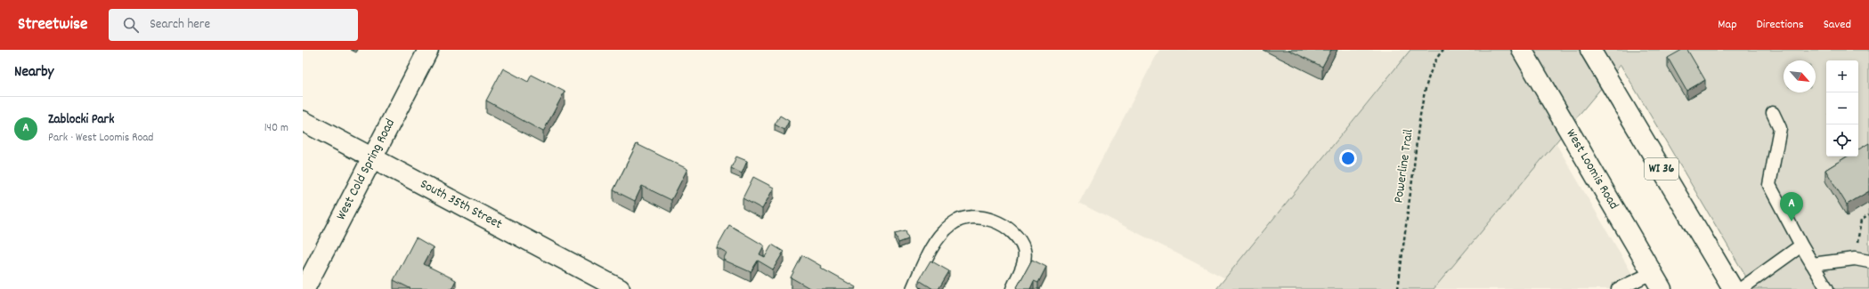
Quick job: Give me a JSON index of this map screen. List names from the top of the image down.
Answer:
{
  "streets": {
    "street": [
      "WI 36",
      "West Cold Spring Road",
      "West Loomis Road",
      "South 35th Street"
    ],
    "path": ["Powerline Trail"]
  },
  "crossings": [
    ["West Cold Spring Road", "South 35th Street"]
  ],
  "north": "bottom right",
  "page": {
    "header": "Streetwise",
    "search": "Search here",
    "nav": ["Map", "Directions", "Saved"],
    "heading": "Nearby",
    "map_buttons": ["+", "−"],
    "list": [
      {
        "mark": "A",
        "name": "Zablocki Park",
        "note": "Park · West Loomis Road",
        "value": "140 m"
      }
    ],
    "pins": "A"
  }
}
